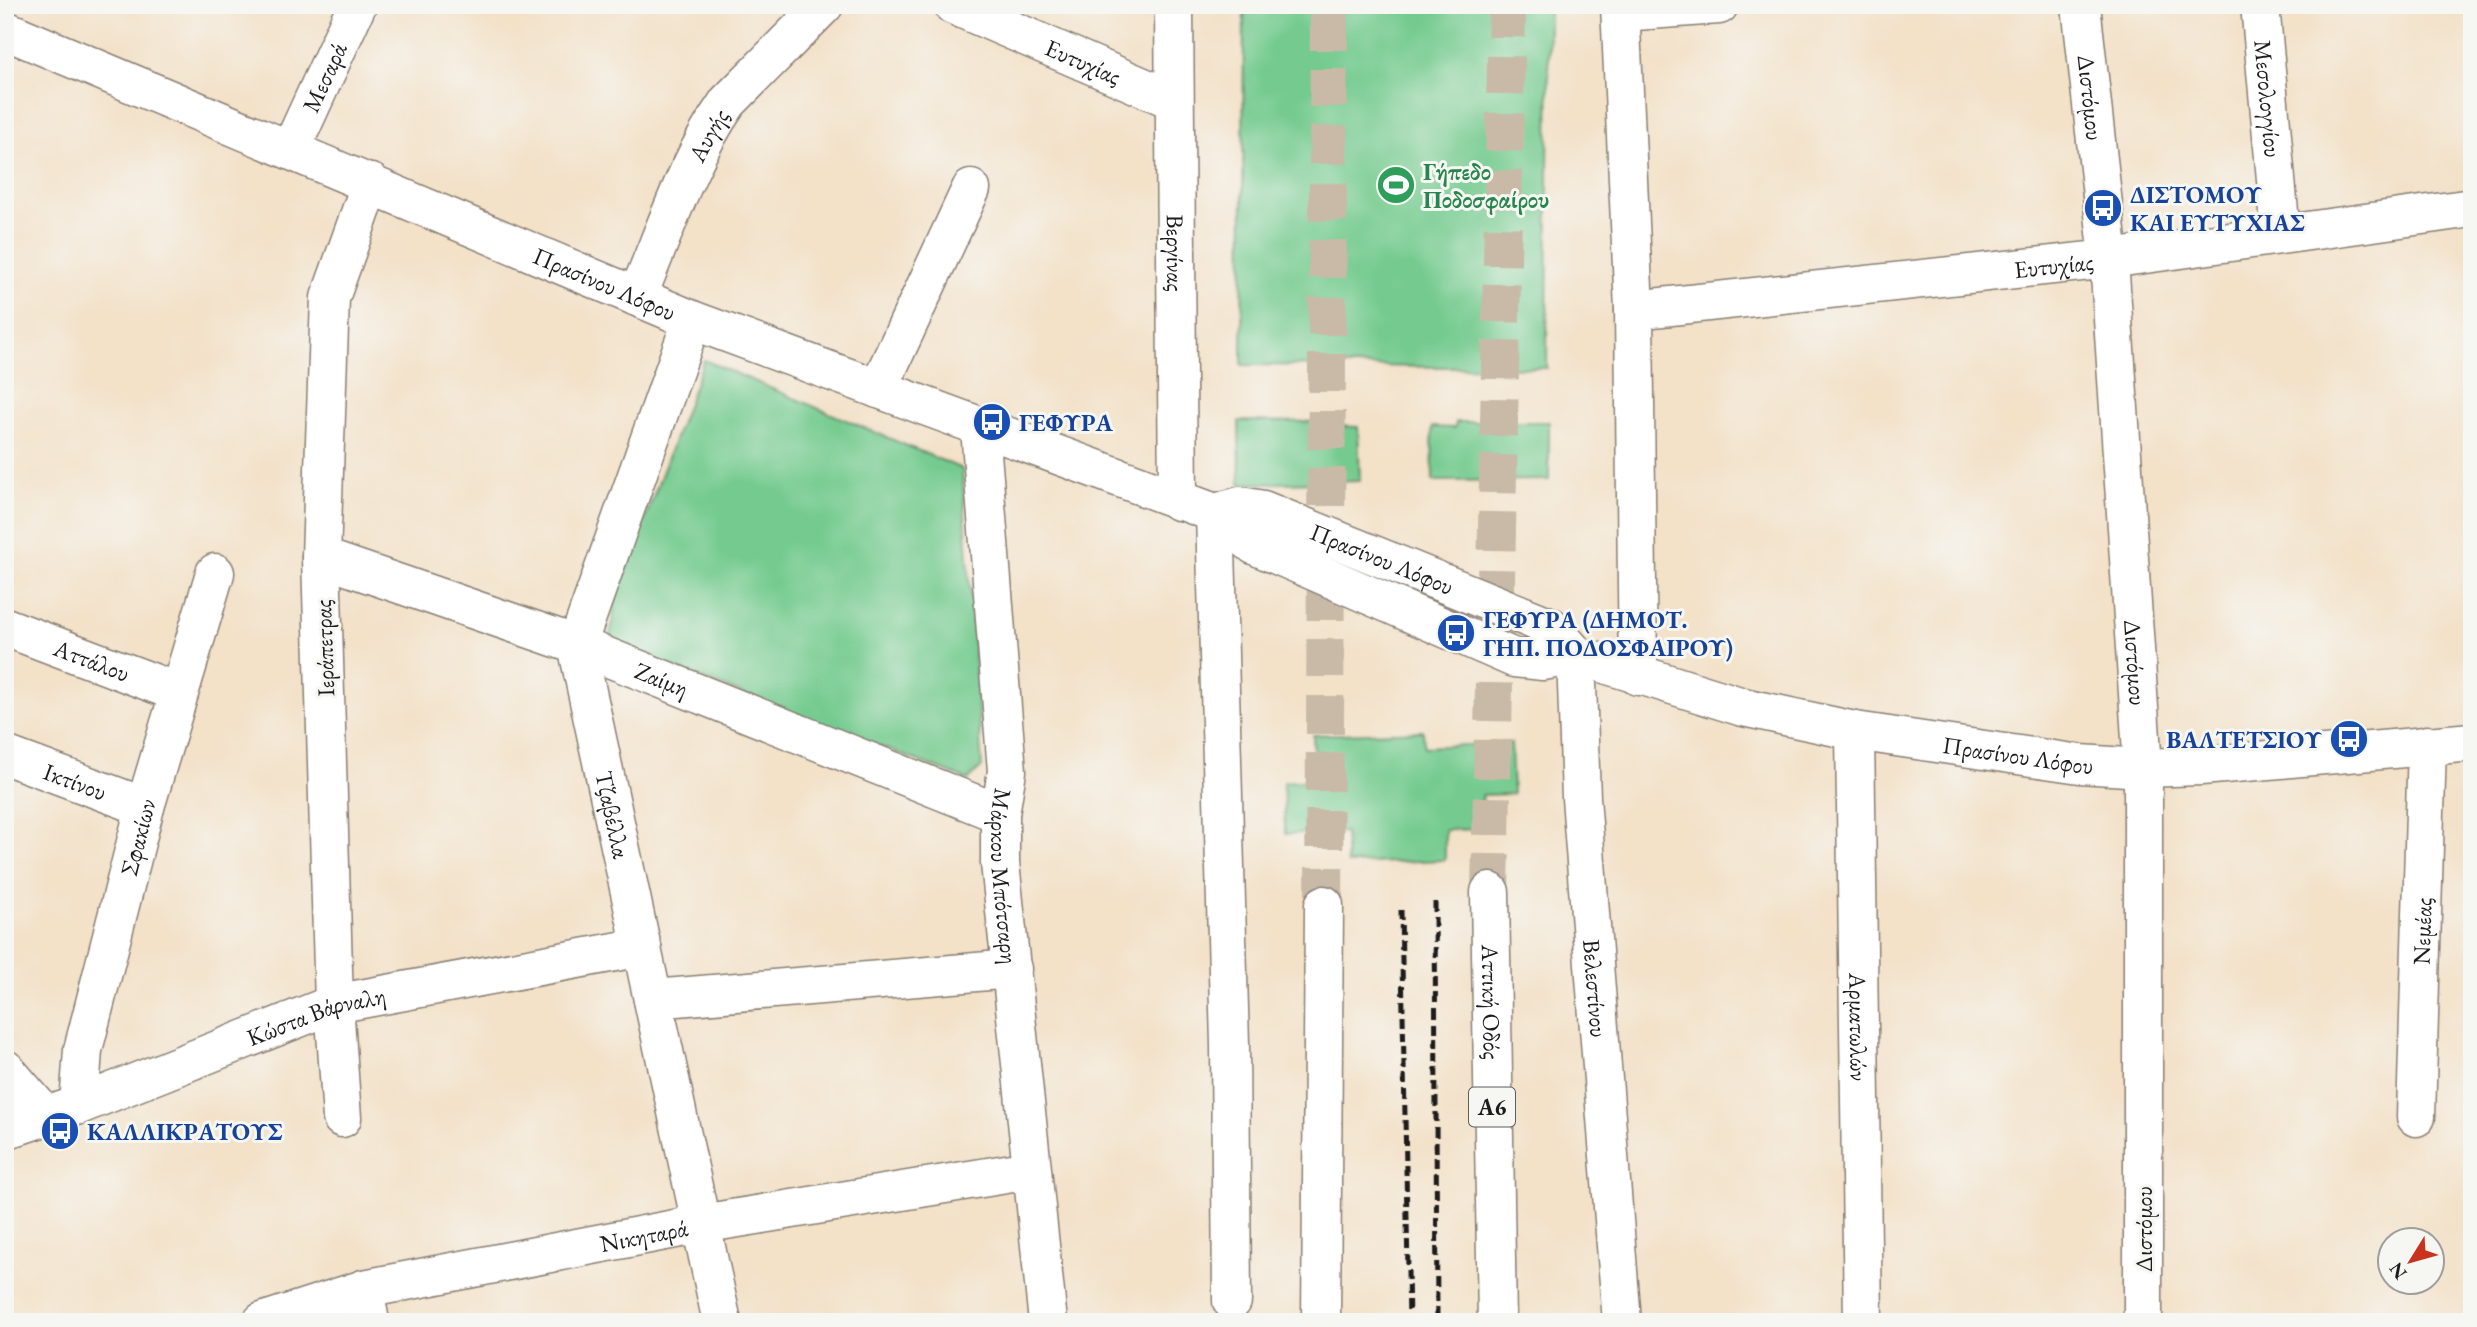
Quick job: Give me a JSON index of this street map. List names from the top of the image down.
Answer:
{
  "streets": {
    "main road": [
      "Ευτυχίας",
      "Μεσαρά",
      "Διστόμου",
      "Μεσολογγίου",
      "Αυγής",
      "Βεργίνας",
      "Πρασίνου Λόφου",
      "Ιεράπετρας",
      "Αττάλου",
      "Ζαίμη",
      "Ικτίνου",
      "Τζαβέλλα",
      "Σφακίων",
      "Μάρκου Μπότσαρη",
      "Νεμέας",
      "Βελεστίνου",
      "Αττική Οδός",
      "Κώστα Βάρναλη",
      "Αρματωλών",
      "Α6",
      "Νικηταρά"
    ]
  },
  "crossings": [
    ["Ευτυχίας", "Διστόμου"],
    ["Ευτυχίας", "Μεσολογγίου"],
    ["Ευτυχίας", "Βεργίνας"],
    ["Μεσαρά", "Πρασίνου Λόφου"],
    ["Διστόμου", "Πρασίνου Λόφου"],
    ["Αυγής", "Πρασίνου Λόφου"],
    ["Βεργίνας", "Πρασίνου Λόφου"],
    ["Πρασίνου Λόφου", "Ιεράπετρας"],
    ["Πρασίνου Λόφου", "Μάρκου Μπότσαρη"],
    ["Πρασίνου Λόφου", "Νεμέας"],
    ["Πρασίνου Λόφου", "Βελεστίνου"],
    ["Πρασίνου Λόφου", "Αρματωλών"],
    ["Ιεράπετρας", "Ζαίμη"],
    ["Ιεράπετρας", "Κώστα Βάρναλη"],
    ["Αττάλου", "Σφακίων"],
    ["Ζαίμη", "Τζαβέλλα"],
    ["Ζαίμη", "Μάρκου Μπότσαρη"],
    ["Ικτίνου", "Σφακίων"],
    ["Τζαβέλλα", "Κώστα Βάρναλη"],
    ["Τζαβέλλα", "Νικηταρά"],
    ["Σφακίων", "Κώστα Βάρναλη"],
    ["Μάρκου Μπότσαρη", "Νικηταρά"]
  ],
  "places": {
    "sports": ["Γήπεδο Ποδοσφαίρου"],
    "bus stop": [
      "ΔΙΣΤΟΜΟΥ ΚΑΙ ΕΥΤΥΧΙΑΣ",
      "ΓΕΦΥΡΑ",
      "ΓΕΦΥΡΑ (ΔΗΜΟΤ. ΓΗΠ. ΠΟΔΟΣΦΑΙΡΟΥ)",
      "ΒΑΛΤΕΤΣΙΟΥ",
      "ΚΑΛΛΙΚΡΑΤΟΥΣ"
    ]
  },
  "north": "bottom left"
}
